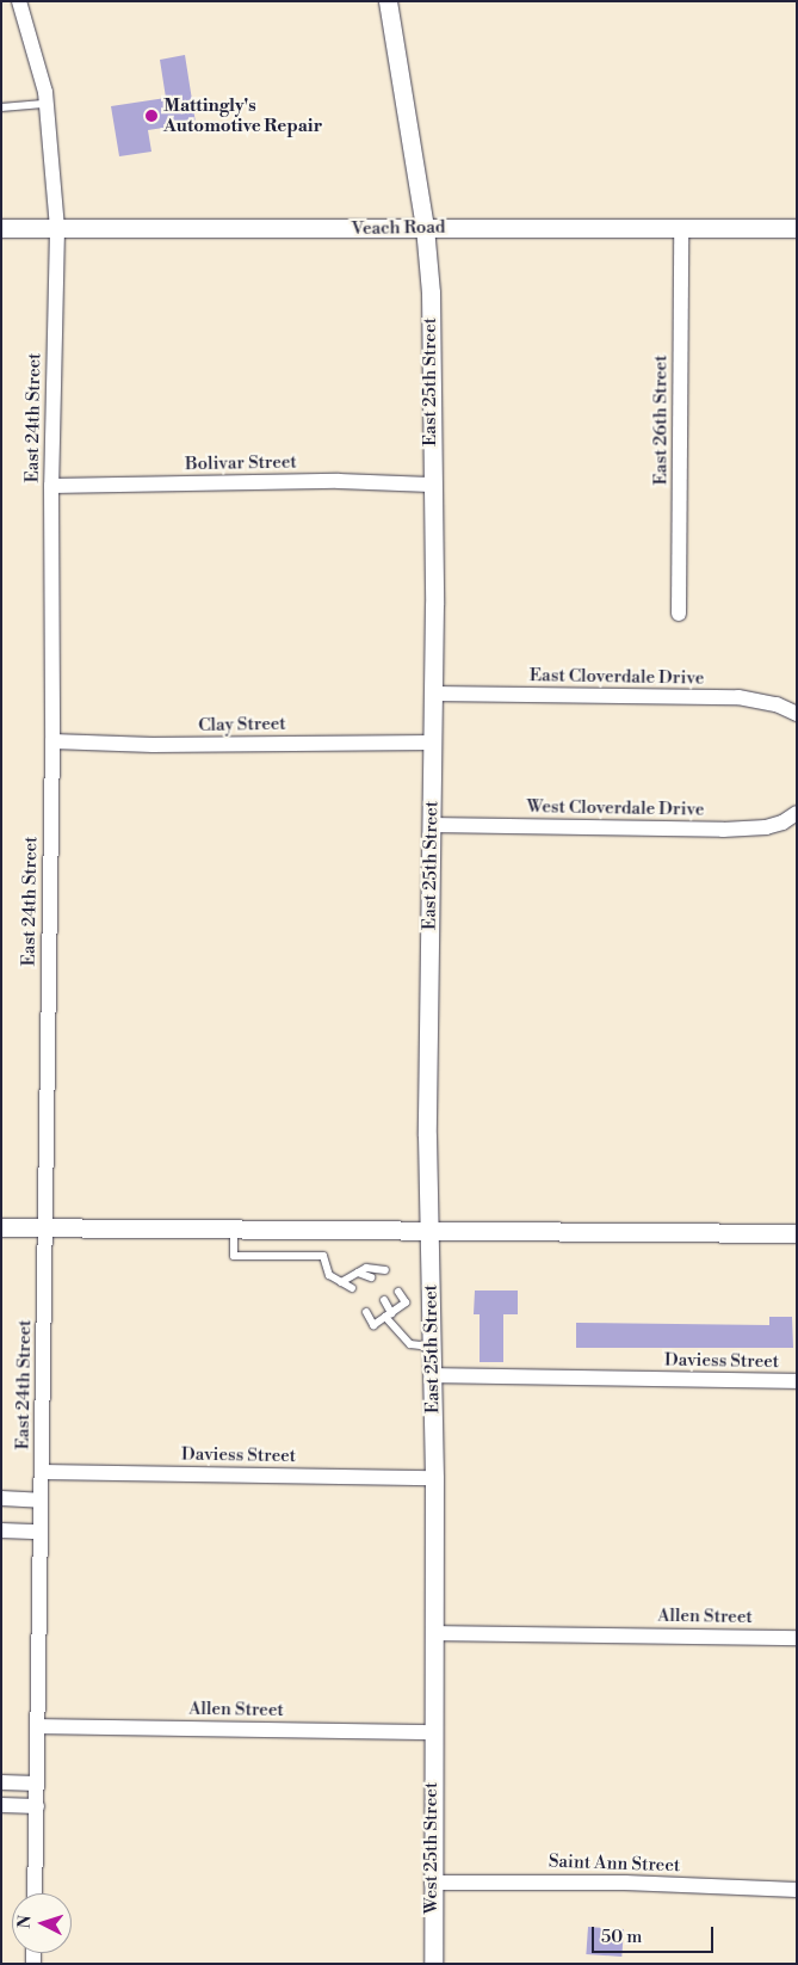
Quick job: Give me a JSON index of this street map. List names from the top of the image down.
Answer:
{
  "streets": {
    "street": [
      "Veach Road",
      "East 25th Street",
      "East 24th Street",
      "East 26th Street",
      "Bolivar Street",
      "East Cloverdale Drive",
      "Clay Street",
      "West Cloverdale Drive",
      "Daviess Street",
      "Allen Street",
      "West 25th Street",
      "Saint Ann Street"
    ]
  },
  "crossings": [
    ["Veach Road", "East 25th Street"],
    ["Veach Road", "East 24th Street"],
    ["Veach Road", "East 26th Street"],
    ["East 25th Street", "Bolivar Street"],
    ["East 25th Street", "East Cloverdale Drive"],
    ["East 25th Street", "Clay Street"],
    ["East 25th Street", "West Cloverdale Drive"],
    ["East 25th Street", "Daviess Street"],
    ["East 25th Street", "Allen Street"],
    ["East 25th Street", "West 25th Street"],
    ["East 24th Street", "Bolivar Street"],
    ["East 24th Street", "Clay Street"],
    ["East 24th Street", "Daviess Street"],
    ["East 24th Street", "Allen Street"],
    ["Allen Street", "West 25th Street"],
    ["West 25th Street", "Saint Ann Street"]
  ],
  "places": ["Mattingly's Automotive Repair"],
  "scale_bar": "50 m",
  "north": "left"
}
